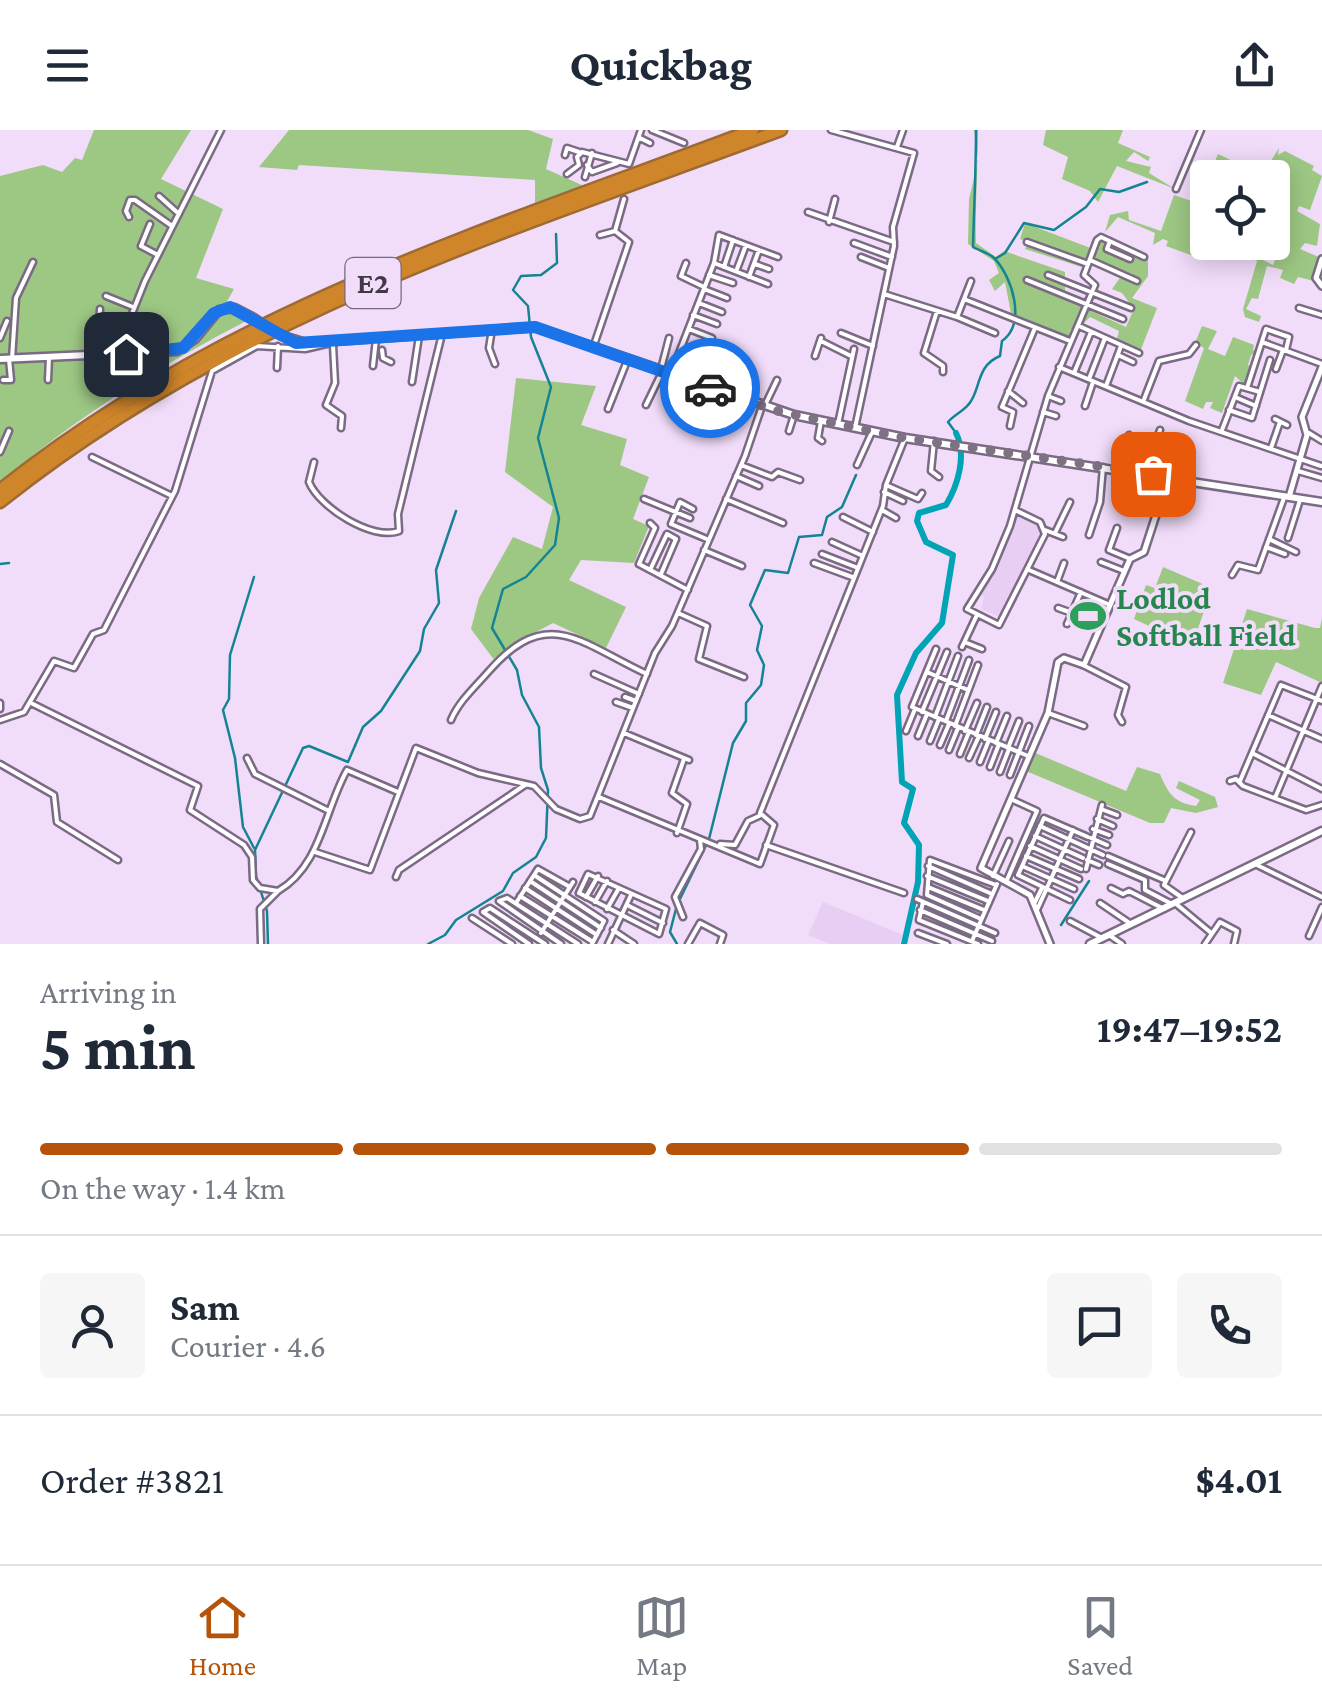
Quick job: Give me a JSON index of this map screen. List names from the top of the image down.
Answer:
{
  "streets": {
    "highway": ["E2"]
  },
  "places": {
    "sports": ["Lodlod Softball Field"]
  },
  "page": {
    "header": "Quickbag",
    "heading": ["5 min", "Arriving in", "19:47–19:52"],
    "panel": [
      "Sam",
      "Courier · 4.6",
      "Order #3821",
      "$4.01"
    ],
    "bar": "On the way · 1.4 km",
    "tabs": ["Home", "Map", "Saved"]
  }
}
